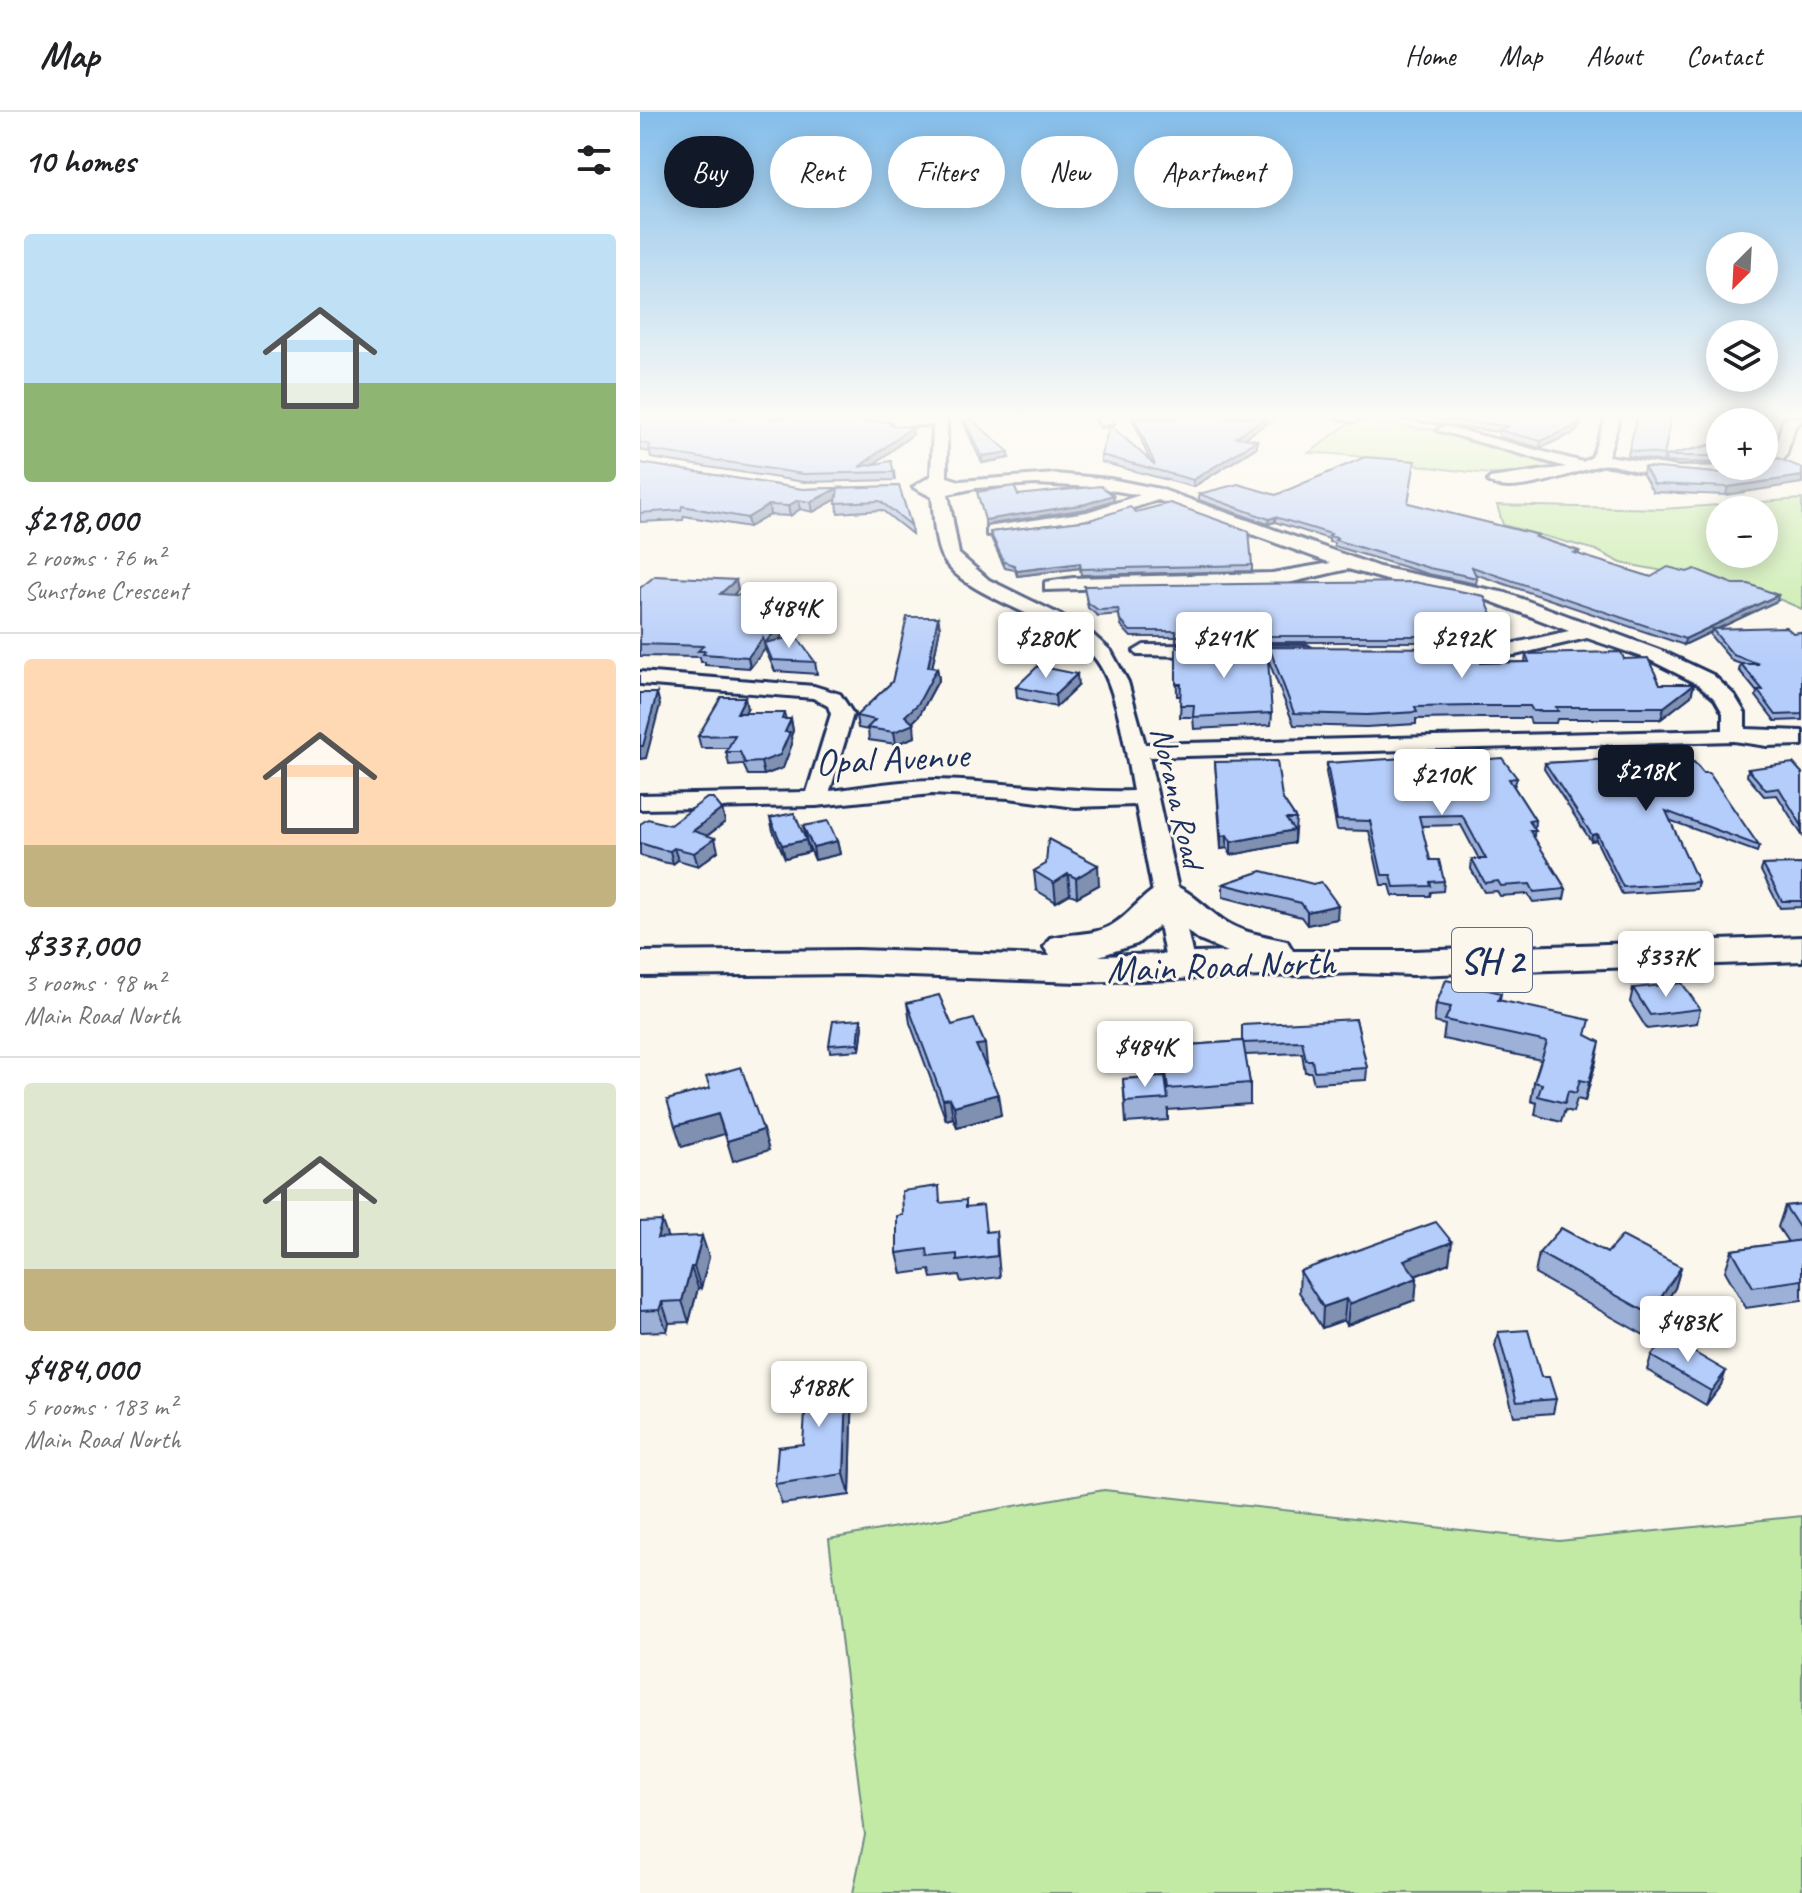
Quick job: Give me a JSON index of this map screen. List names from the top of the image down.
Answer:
{
  "streets": {
    "highway": ["SH 2", "Main Road North"],
    "street": ["Opal Avenue", "Norana Road"]
  },
  "crossings": [
    ["Opal Avenue", "Norana Road"],
    ["Norana Road", "Main Road North"]
  ],
  "north": "bottom left",
  "page": {
    "header": "Map",
    "nav": [
      "Home",
      "Map",
      "About",
      "Contact"
    ],
    "heading": "10 homes",
    "chip": [
      "Buy",
      "Rent",
      "Filters",
      "New",
      "Apartment"
    ],
    "list": [
      {
        "name": "$218,000",
        "note": "2 rooms · 76 m² · Sunstone Crescent"
      },
      {
        "name": "$337,000",
        "note": "3 rooms · 98 m² · Main Road North"
      },
      {
        "name": "$484,000",
        "note": "5 rooms · 183 m² · Main Road North"
      }
    ],
    "map_buttons": ["+", "−"],
    "price": [
      "$484K",
      "$280K",
      "$241K",
      "$292K",
      "$218K",
      "$210K",
      "$337K",
      "$484K",
      "$483K",
      "$188K"
    ]
  }
}
